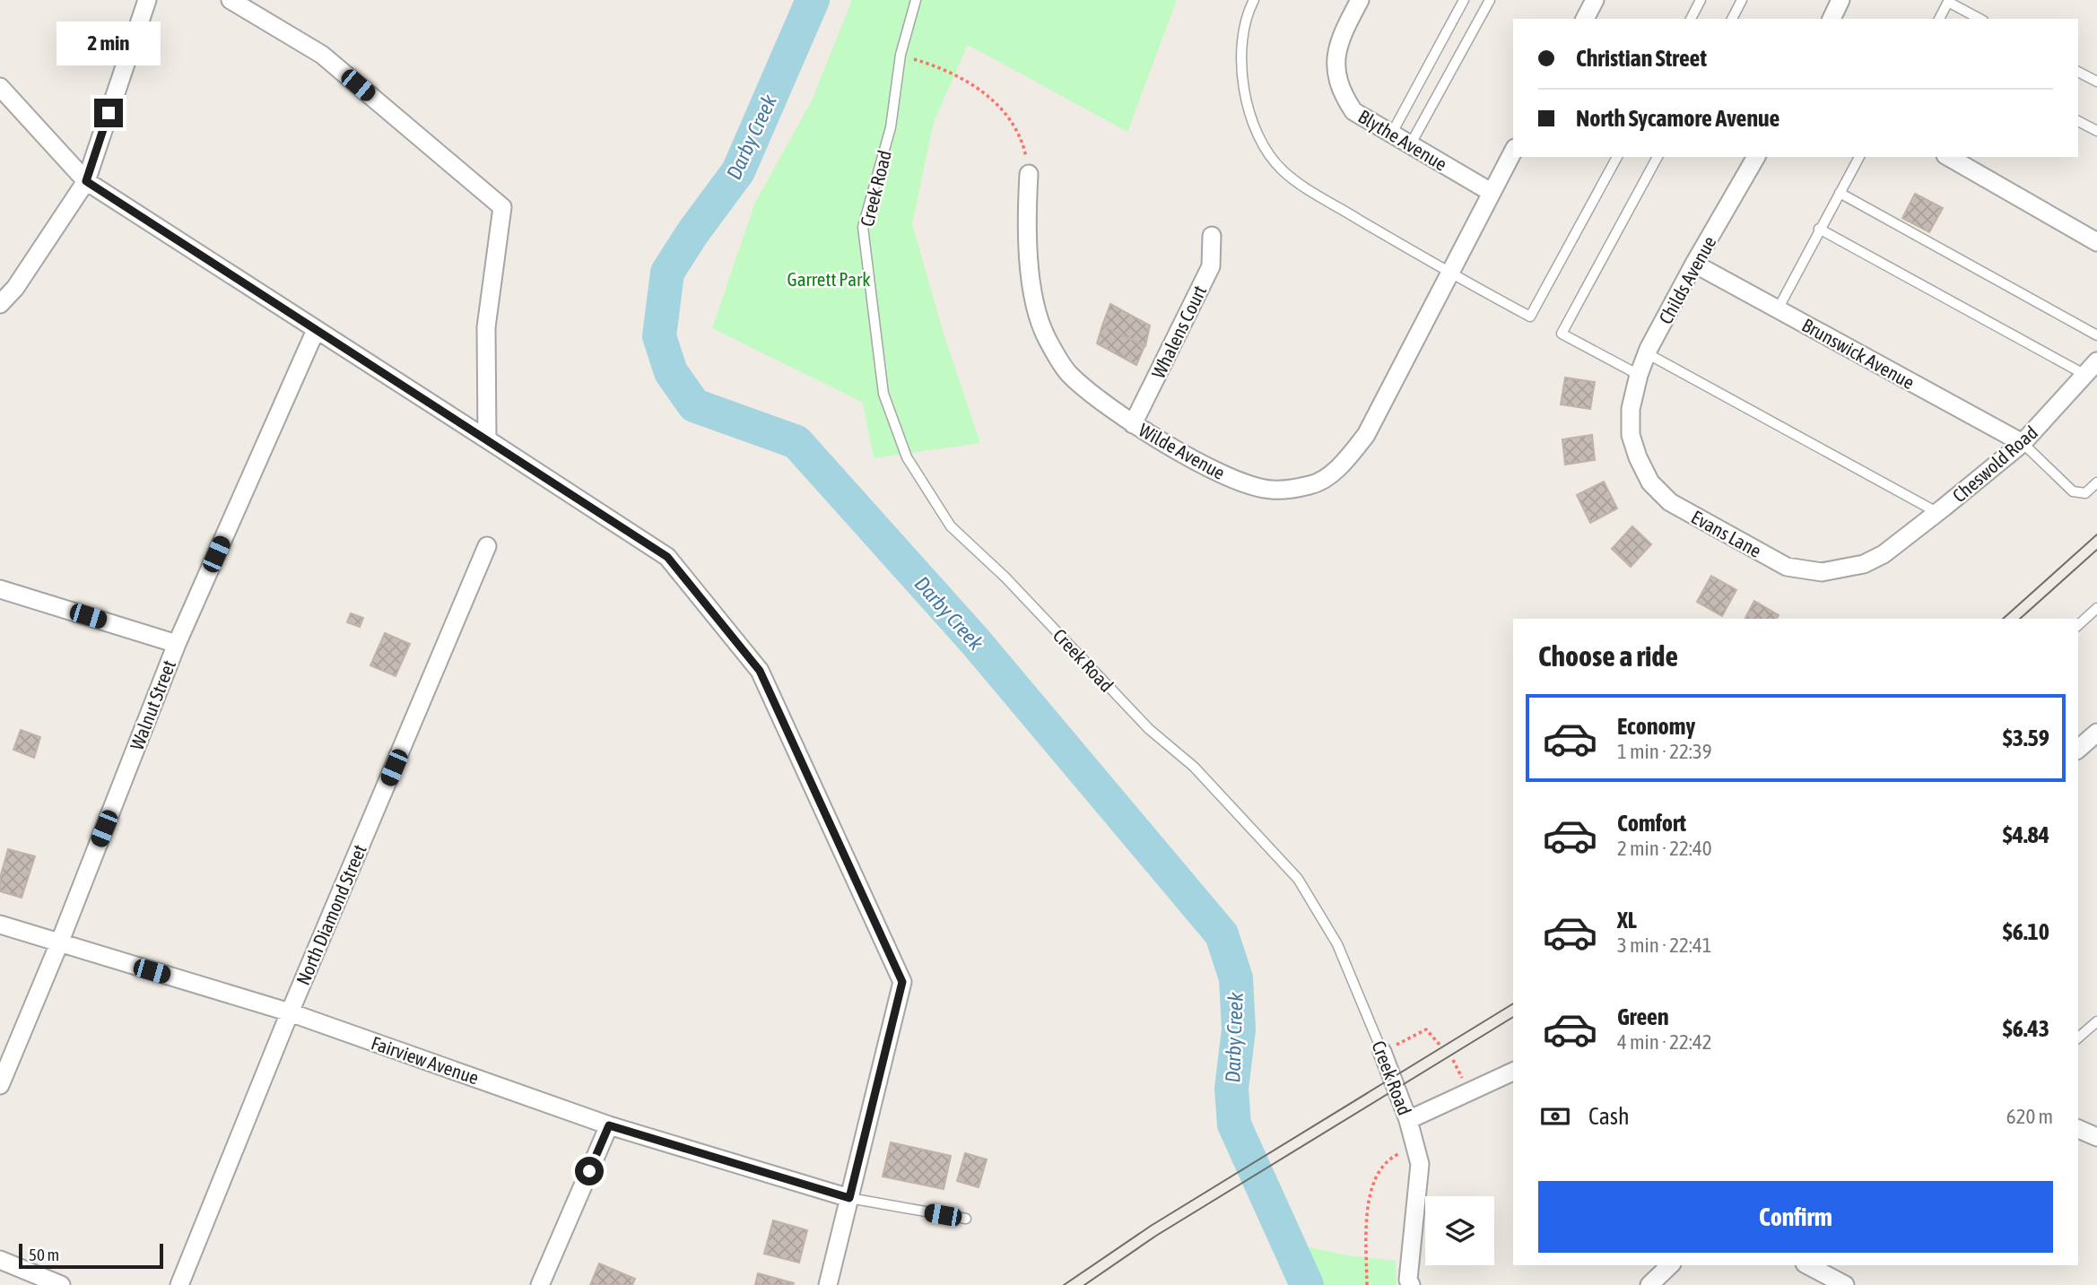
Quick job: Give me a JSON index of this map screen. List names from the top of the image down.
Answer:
{
  "streets": {
    "street": [
      "Blythe Avenue",
      "Creek Road",
      "Childs Avenue",
      "Whalens Court",
      "Brunswick Avenue",
      "Wilde Avenue",
      "Cheswold Road",
      "Evans Lane",
      "Walnut Street",
      "North Diamond Street",
      "Fairview Avenue"
    ]
  },
  "crossings": [
    ["Blythe Avenue", "Wilde Avenue"],
    ["Childs Avenue", "Brunswick Avenue"],
    ["Childs Avenue", "Evans Lane"],
    ["Whalens Court", "Wilde Avenue"],
    ["Brunswick Avenue", "Cheswold Road"],
    ["Cheswold Road", "Evans Lane"],
    ["Walnut Street", "Fairview Avenue"],
    ["North Diamond Street", "Fairview Avenue"]
  ],
  "water": ["Darby Creek"],
  "parks": ["Garrett Park"],
  "scale_bar": "50 m",
  "page": {
    "banner": ["Christian Street", "North Sycamore Avenue"],
    "bubble": "2 min",
    "heading": "Choose a ride",
    "list": [
      {
        "name": "Economy",
        "note": "1 min · 22:39",
        "value": "$3.59"
      },
      {
        "name": "Comfort",
        "note": "2 min · 22:40",
        "value": "$4.84"
      },
      {
        "name": "XL",
        "note": "3 min · 22:41",
        "value": "$6.10"
      },
      {
        "name": "Green",
        "note": "4 min · 22:42",
        "value": "$6.43"
      }
    ],
    "pay": ["Cash", "620 m"],
    "buttons": "Confirm",
    "scale": "50 m"
  }
}
